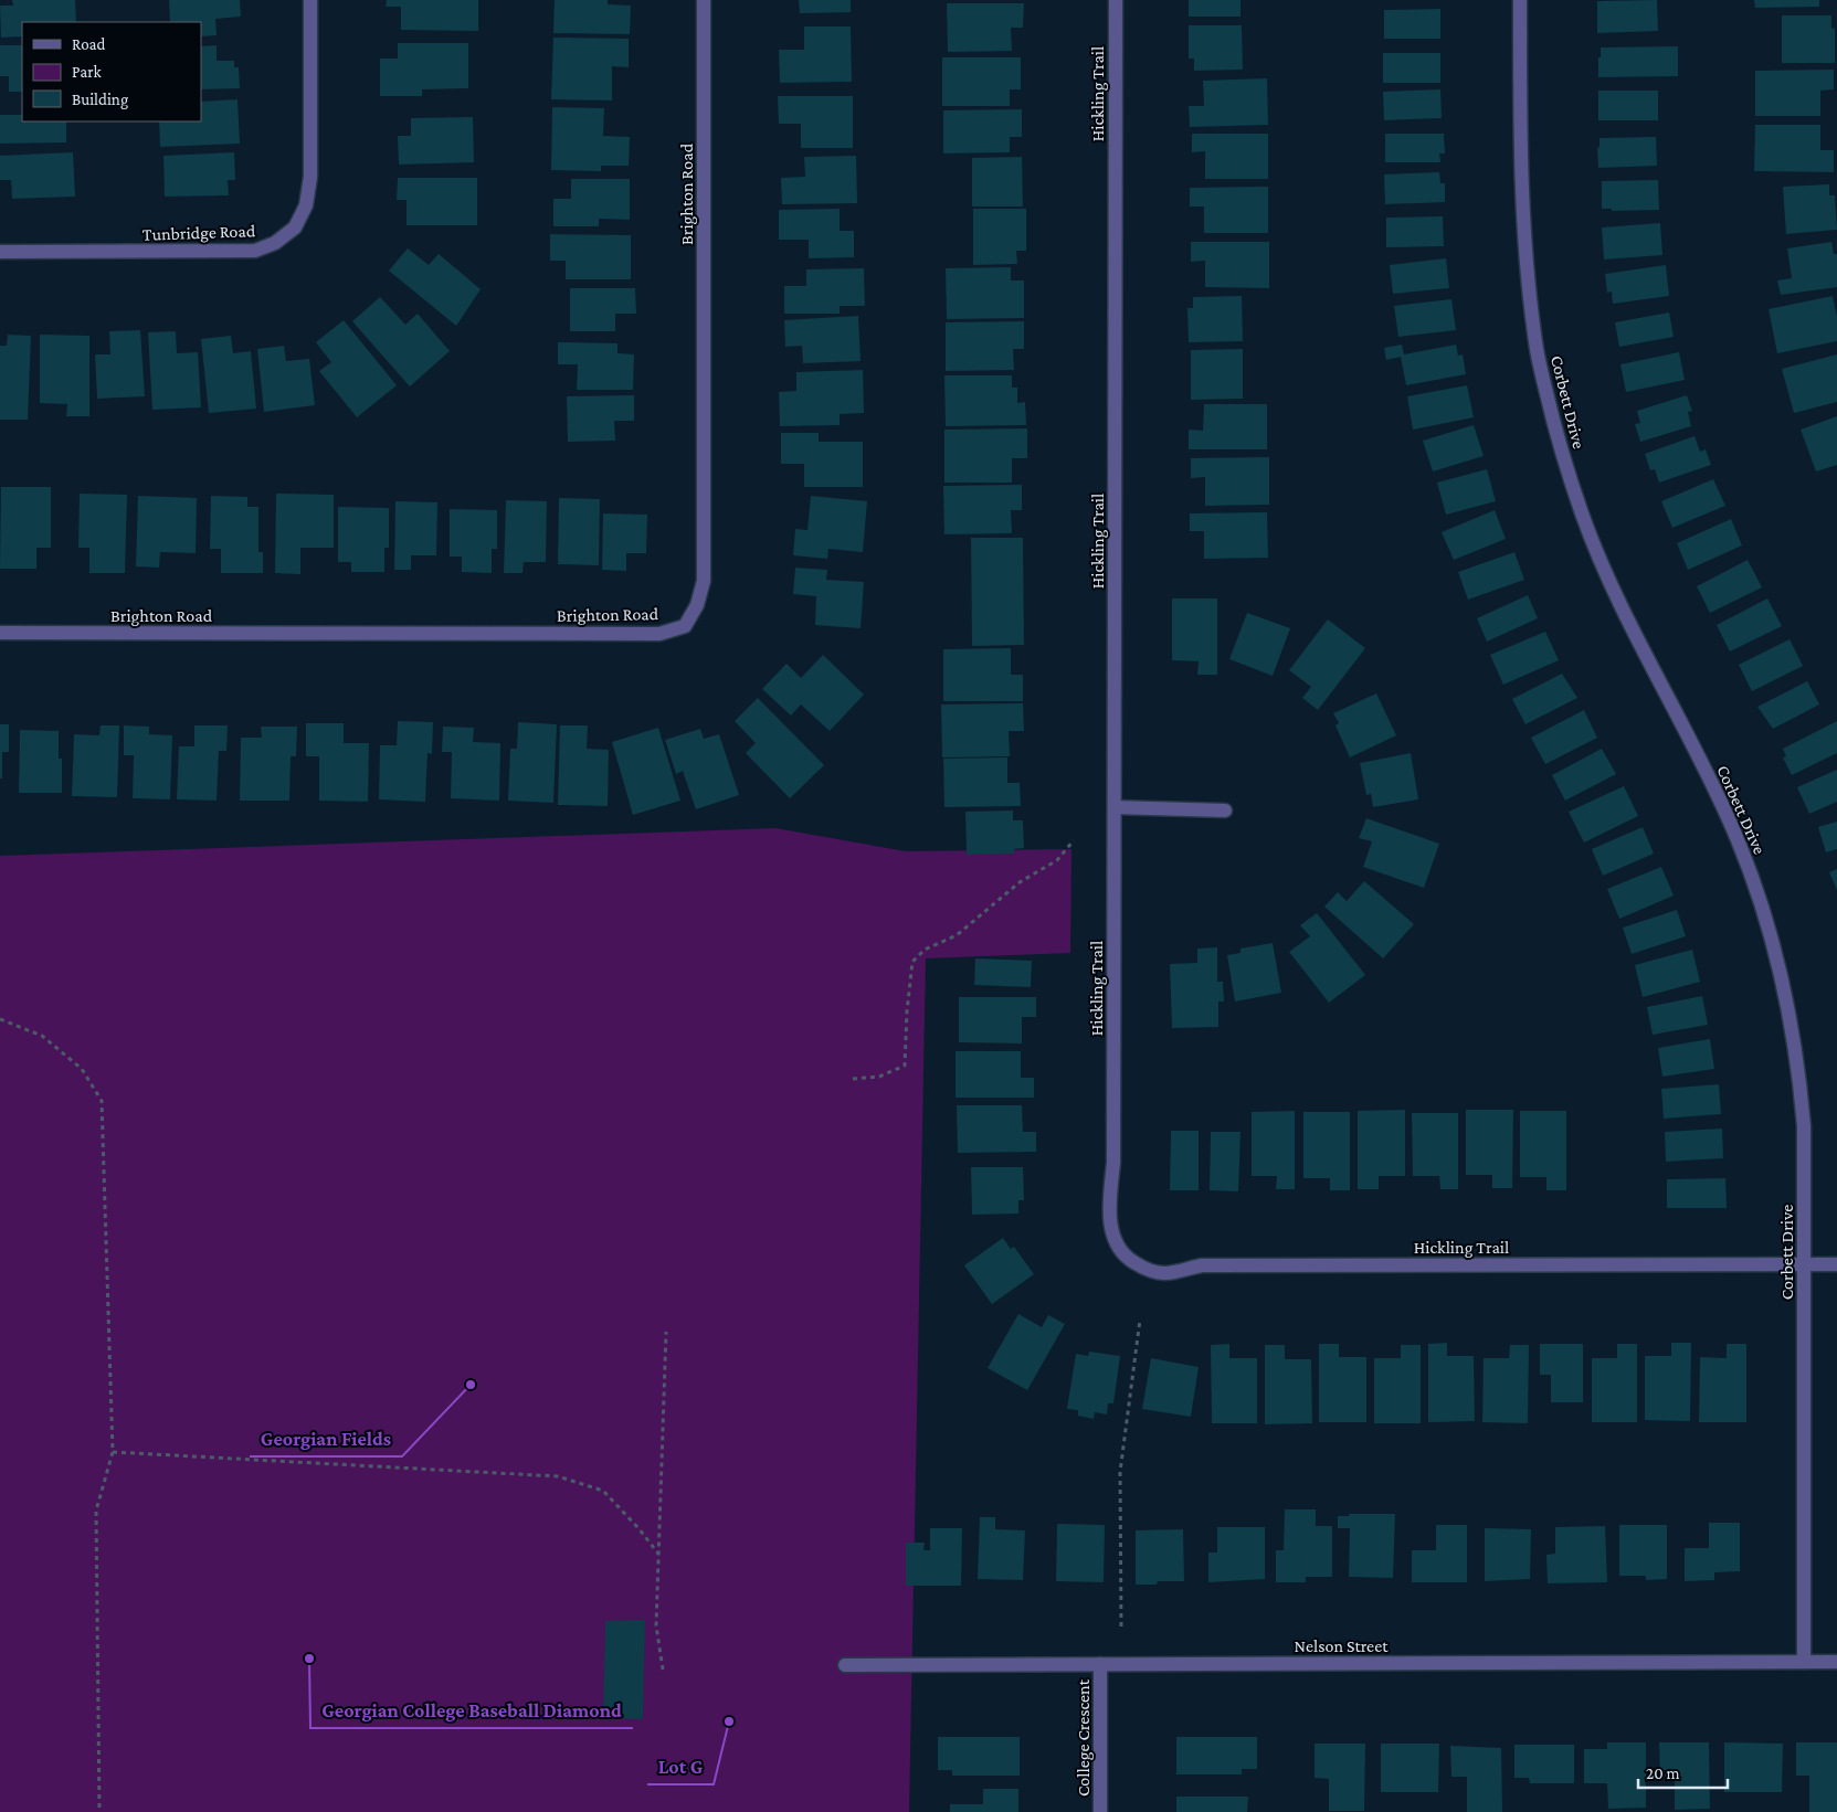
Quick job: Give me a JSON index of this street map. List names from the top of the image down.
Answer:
{
  "streets": {
    "street": [
      "Hickling Trail",
      "Brighton Road",
      "Tunbridge Road",
      "Corbett Drive",
      "Nelson Street",
      "College Crescent"
    ]
  },
  "crossings": [
    ["Hickling Trail", "Corbett Drive"],
    ["Corbett Drive", "Nelson Street"],
    ["Nelson Street", "College Crescent"]
  ],
  "places": ["Georgian Fields", "Georgian College Baseball Diamond", "Lot G"],
  "legend": ["Road", "Park", "Building"],
  "scale_bar": "20 m"
}
